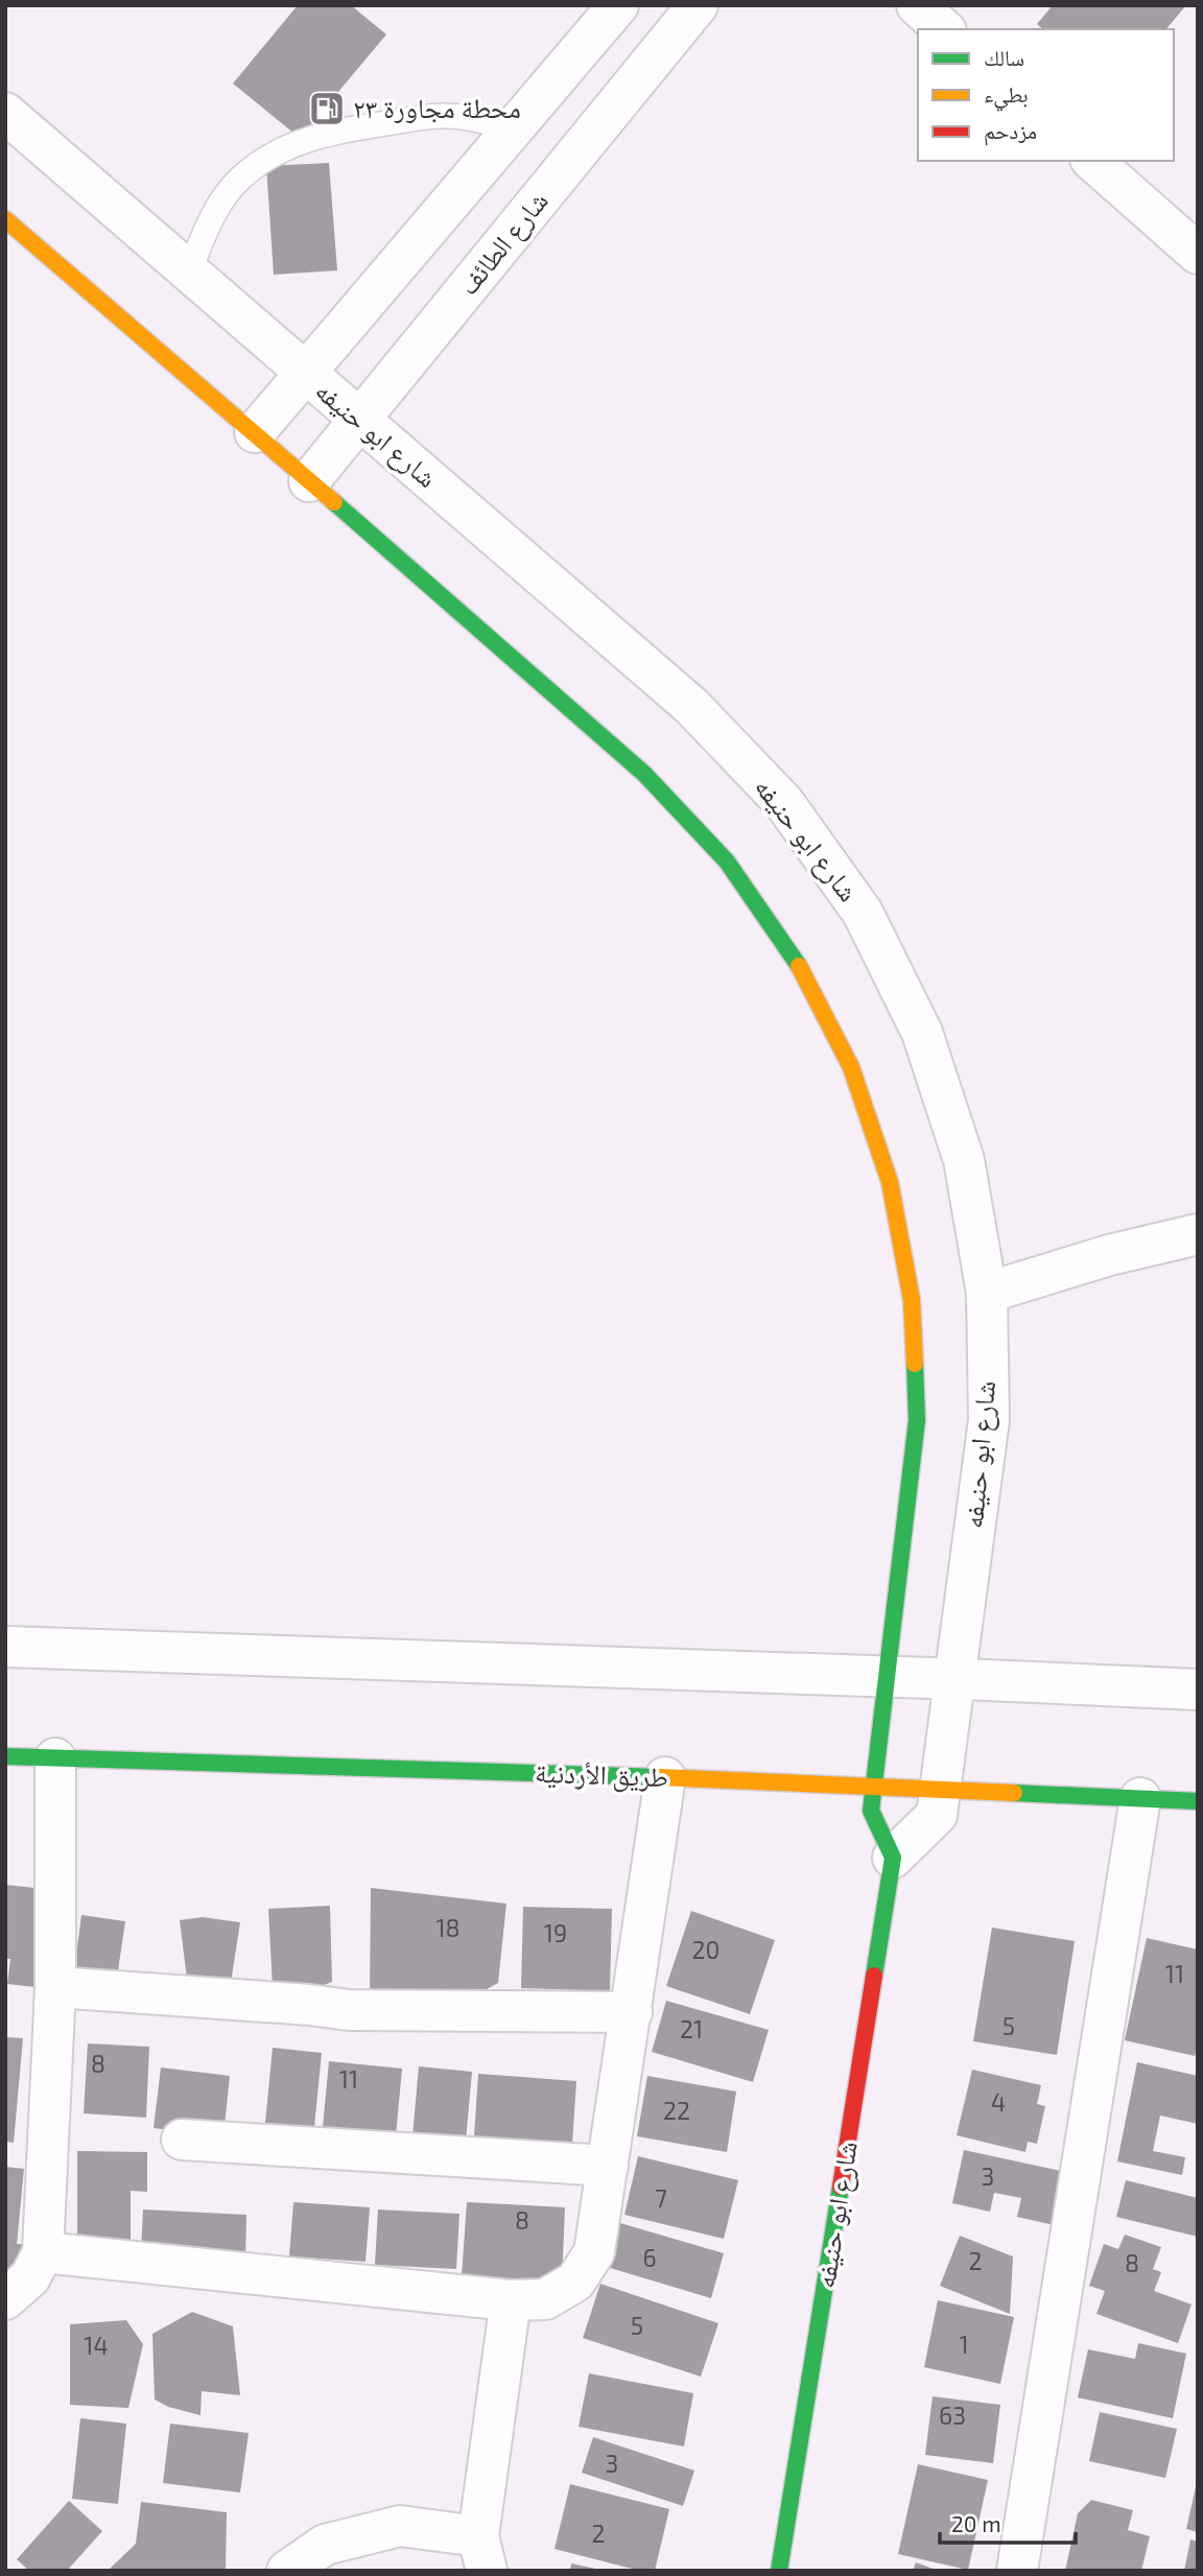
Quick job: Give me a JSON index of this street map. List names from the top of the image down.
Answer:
{
  "streets": {
    "street": ["شارع الطائف", "شارع ابو حنيفه", "طريق الأردنية"]
  },
  "crossings": [
    ["شارع الطائف", "شارع ابو حنيفه"],
    ["شارع ابو حنيفه", "طريق الأردنية"]
  ],
  "places": {
    "fuel station": ["محطة مجاورة ٢٣"]
  },
  "house_numbers": [
    "18",
    "19",
    "20",
    "11",
    "5",
    "21",
    "8",
    "11",
    "4",
    "22",
    "3",
    "7",
    "8",
    "6",
    "2",
    "8",
    "5",
    "1",
    "14",
    "63",
    "3",
    "2"
  ],
  "legend": ["سالك", "بطيء", "مزدحم"],
  "scale_bar": "20 m"
}
